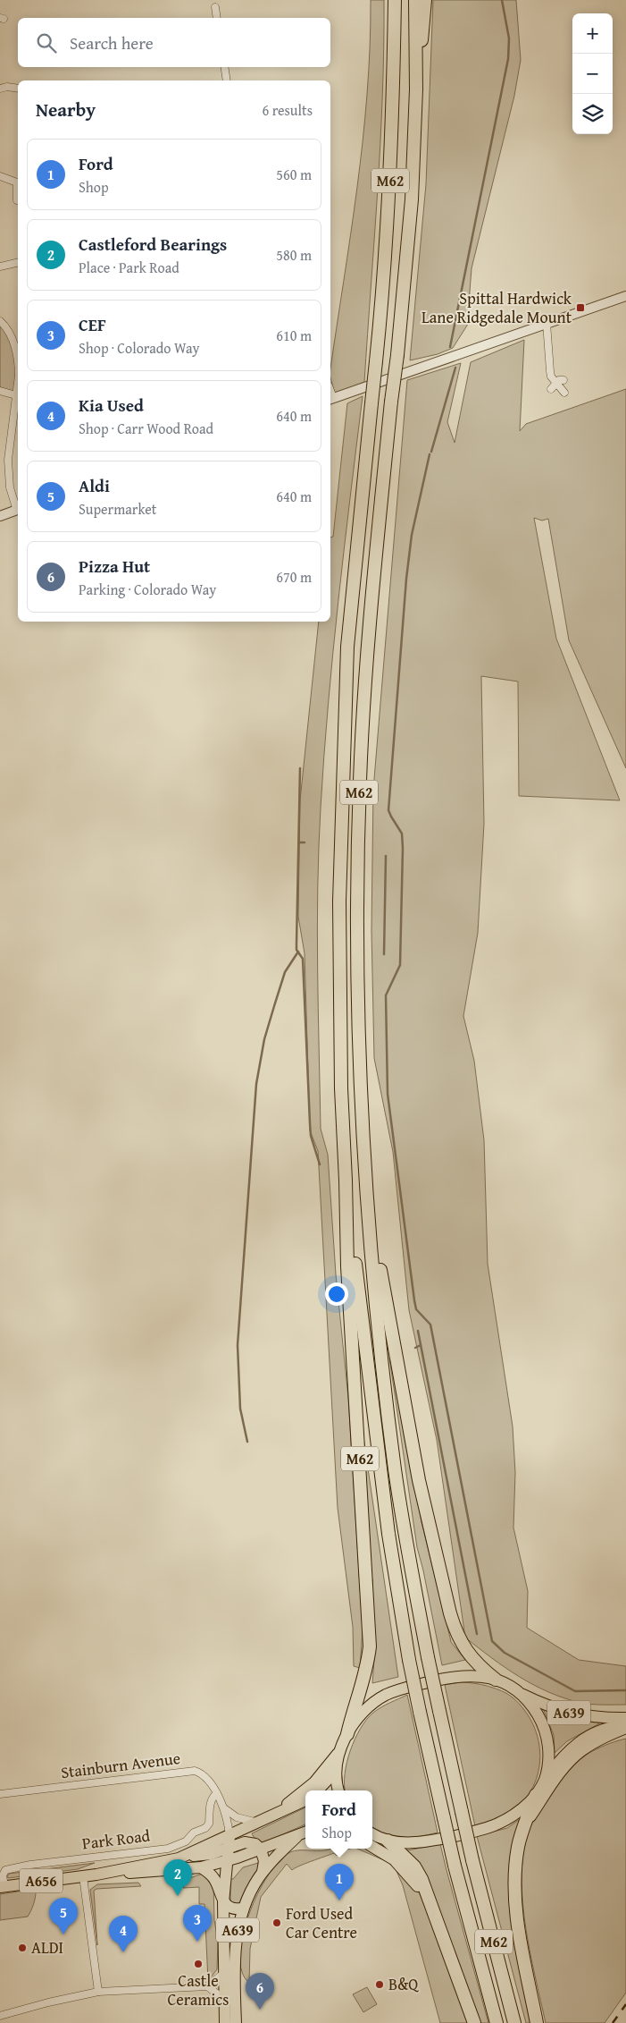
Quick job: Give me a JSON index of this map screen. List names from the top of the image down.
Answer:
{
  "streets": {
    "highway": ["M62"],
    "main road": ["A639", "Park Road", "A656"],
    "street": ["Stainburn Avenue"]
  },
  "crossings": [
    ["M62", "A639"],
    ["A639", "Stainburn Avenue"],
    ["A639", "Park Road"],
    ["Stainburn Avenue", "Park Road"]
  ],
  "places": {
    "transit": ["Spittal Hardwick Lane Ridgedale Mount"],
    "other": [
      "Ford Used Car Centre",
      "ALDI",
      "Castle Ceramics",
      "B&Q"
    ]
  },
  "page": {
    "map_buttons": ["+", "−"],
    "search": "Search here",
    "heading": ["Nearby", "6 results"],
    "list": [
      {
        "mark": "1",
        "name": "Ford",
        "note": "Shop",
        "value": "560 m"
      },
      {
        "mark": "2",
        "name": "Castleford Bearings",
        "note": "Place · Park Road",
        "value": "580 m"
      },
      {
        "mark": "3",
        "name": "CEF",
        "note": "Shop · Colorado Way",
        "value": "610 m"
      },
      {
        "mark": "4",
        "name": "Kia Used",
        "note": "Shop · Carr Wood Road",
        "value": "640 m"
      },
      {
        "mark": "5",
        "name": "Aldi",
        "note": "Supermarket",
        "value": "640 m"
      },
      {
        "mark": "6",
        "name": "Pizza Hut",
        "note": "Parking · Colorado Way",
        "value": "670 m"
      }
    ],
    "popup": ["Ford", "Shop"],
    "pins": [
      "2",
      "1",
      "5",
      "3",
      "4",
      "6"
    ]
  }
}
